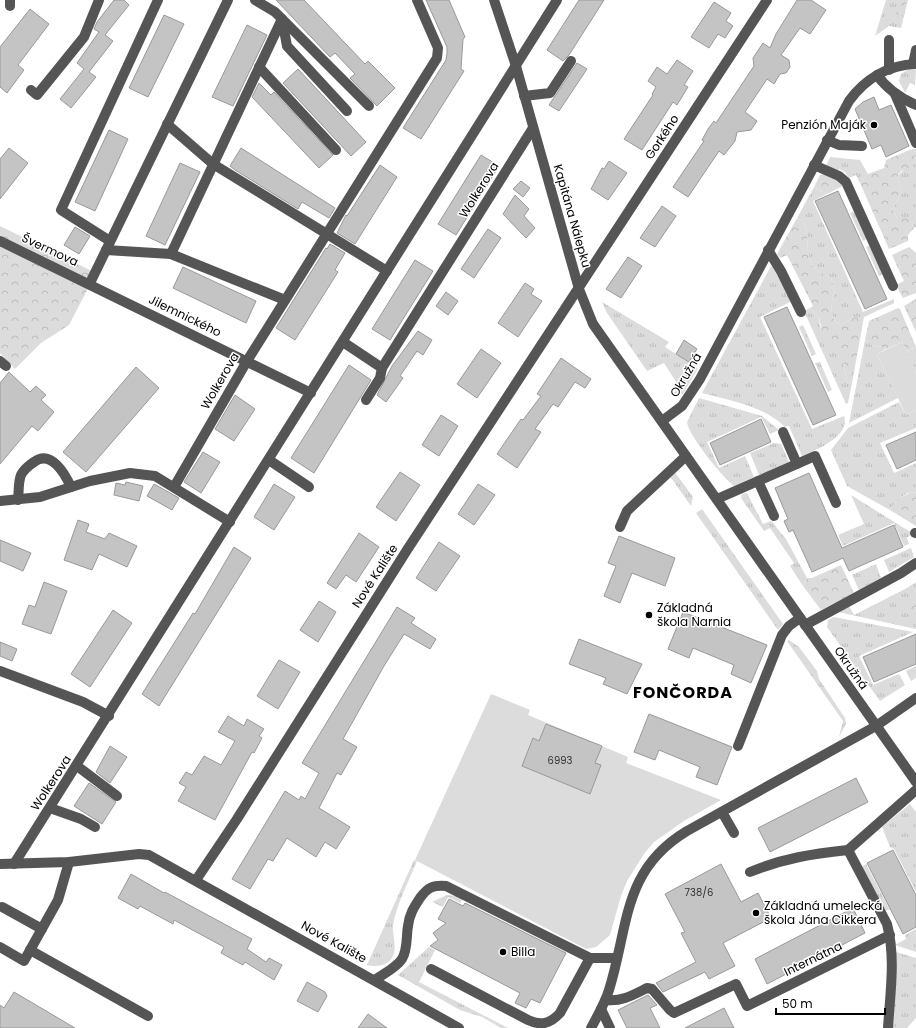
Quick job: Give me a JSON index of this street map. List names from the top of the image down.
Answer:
{
  "streets": {
    "street": [
      "Gorkého",
      "Wolkerova",
      "Kapitána Nálepku",
      "Švermova",
      "Jilemnického",
      "Okružná",
      "Nové Kalište",
      "Internátna"
    ]
  },
  "crossings": [
    ["Gorkého", "Kapitána Nálepku"],
    ["Gorkého", "Nové Kalište"],
    ["Wolkerova", "Kapitána Nálepku"],
    ["Wolkerova", "Jilemnického"],
    ["Kapitána Nálepku", "Okružná"],
    ["Kapitána Nálepku", "Nové Kalište"],
    ["Švermova", "Jilemnického"]
  ],
  "districts": ["FONČORDA"],
  "places": [
    "Penzión Maják",
    "Základná škola Narnia",
    "Základná umelecká škola Jána Cikkera",
    "Billa"
  ],
  "house_numbers": ["6993", "738/6"],
  "scale_bar": "50 m"
}
